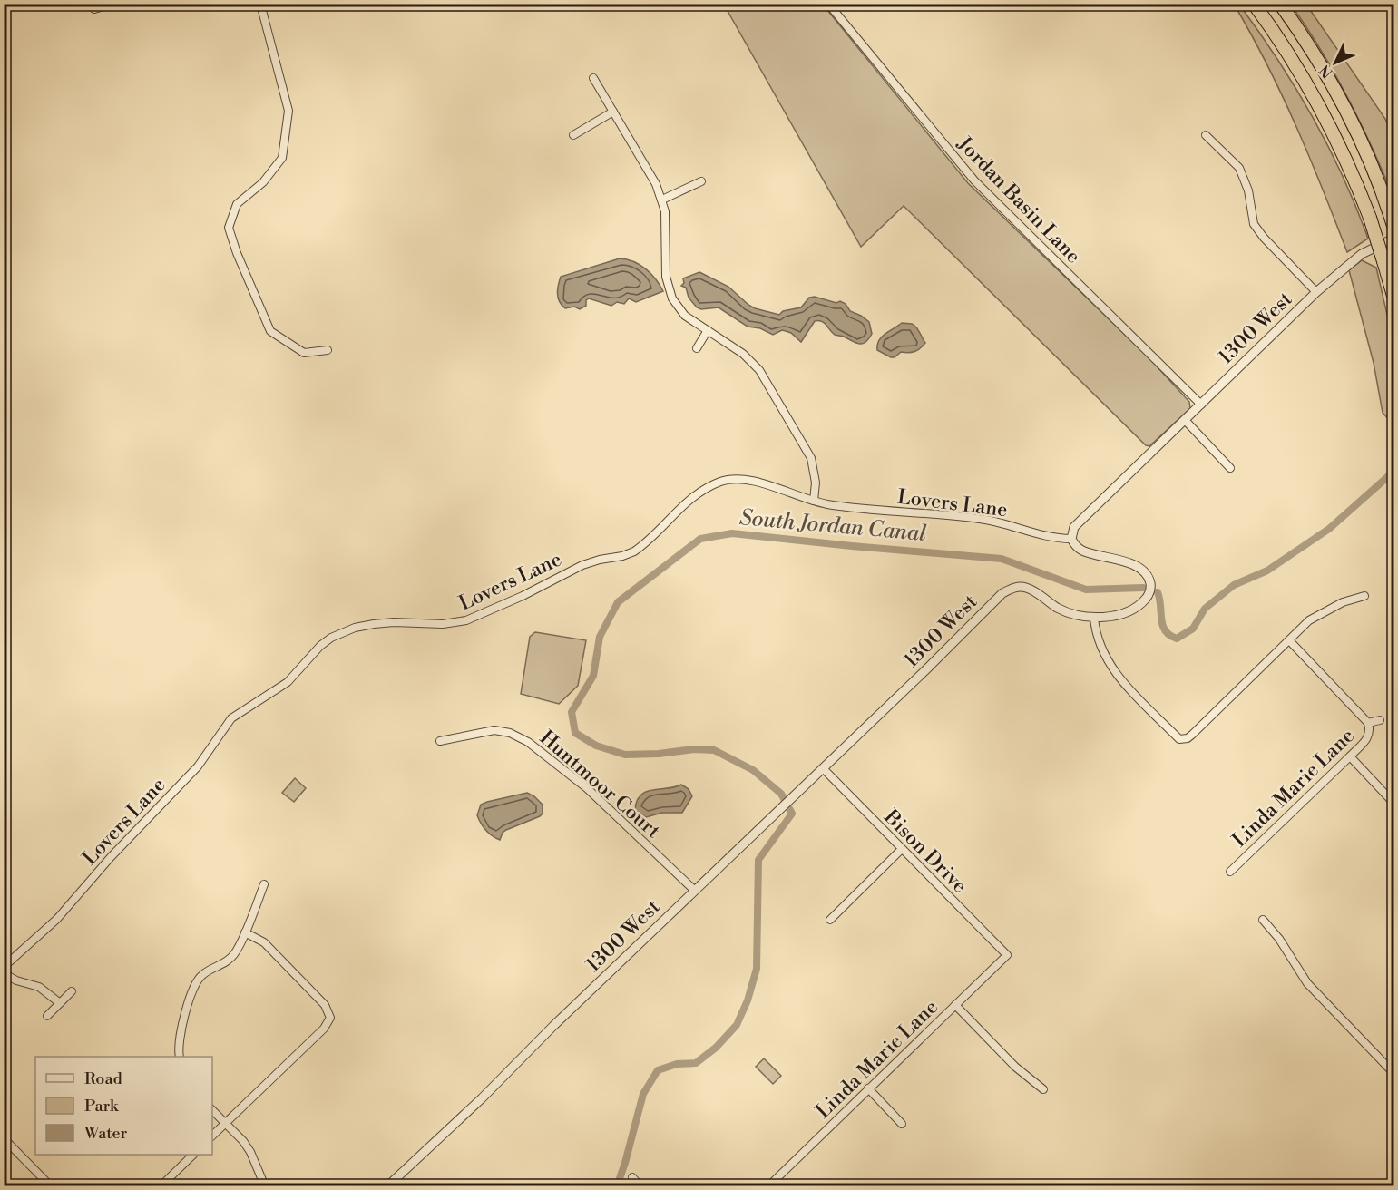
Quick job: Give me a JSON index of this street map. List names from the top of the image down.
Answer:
{
  "streets": {
    "street": [
      "Jordan Basin Lane",
      "1300 West",
      "Lovers Lane",
      "Huntmoor Court",
      "Linda Marie Lane",
      "Bison Drive"
    ]
  },
  "crossings": [
    ["Jordan Basin Lane", "1300 West"],
    ["1300 West", "Lovers Lane"],
    ["1300 West", "Huntmoor Court"],
    ["1300 West", "Bison Drive"],
    ["Linda Marie Lane", "Bison Drive"]
  ],
  "water": ["South Jordan Canal"],
  "legend": ["Road", "Park", "Water"],
  "north": "bottom left"
}
